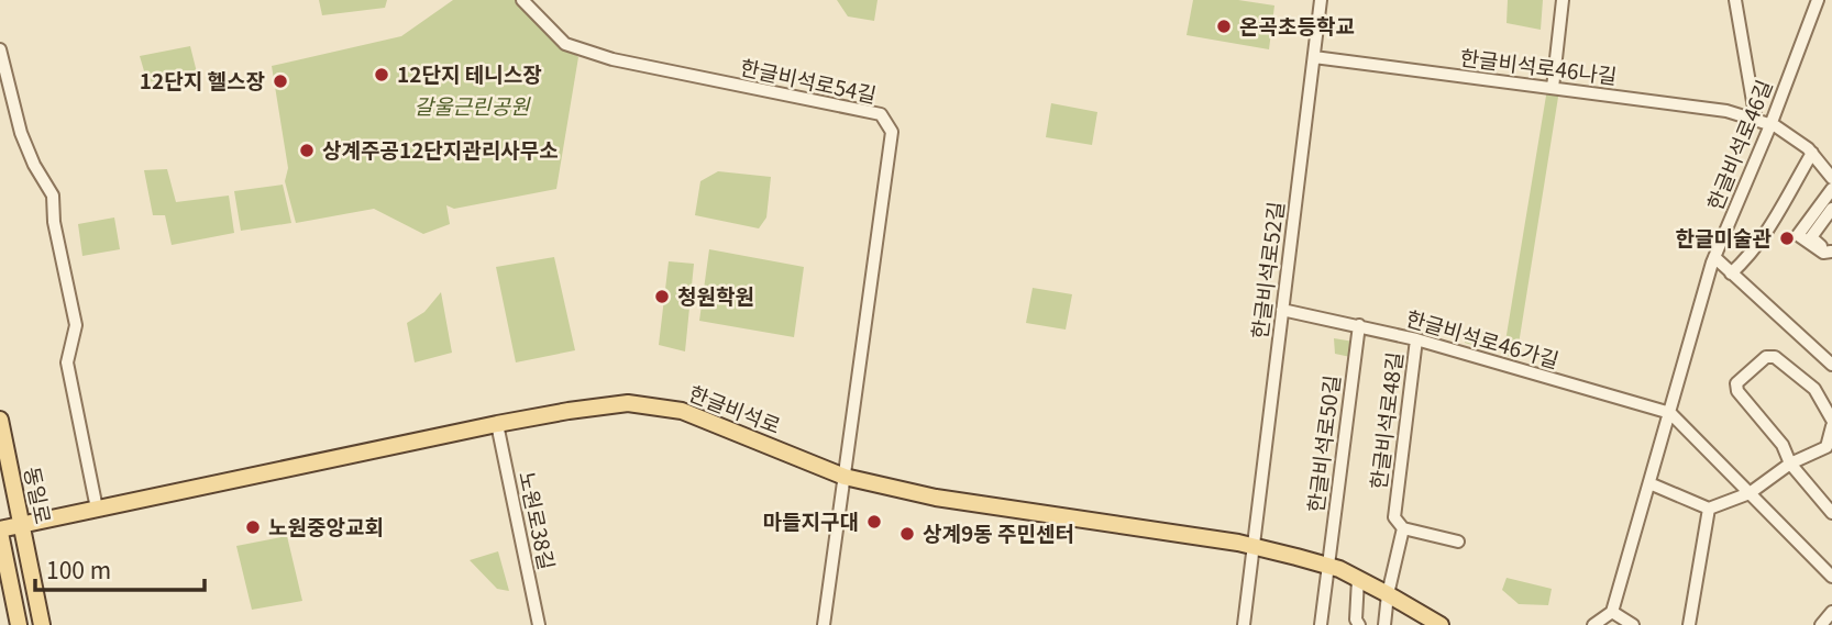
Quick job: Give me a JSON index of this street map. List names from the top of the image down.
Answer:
{
  "streets": {
    "main road": ["한글비석로", "동일로"],
    "street": [
      "한글비석로46나길",
      "한글비석로54길",
      "한글비석로46길",
      "한글비석로52길",
      "한글비석로46가길",
      "한글비석로48길",
      "한글비석로50길",
      "노원로38길"
    ]
  },
  "crossings": [
    ["한글비석로46나길", "한글비석로46길"],
    ["한글비석로46나길", "한글비석로52길"],
    ["한글비석로54길", "한글비석로"],
    ["한글비석로46길", "한글비석로46가길"],
    ["한글비석로52길", "한글비석로46가길"],
    ["한글비석로52길", "한글비석로"],
    ["한글비석로46가길", "한글비석로48길"],
    ["한글비석로46가길", "한글비석로50길"],
    ["한글비석로", "한글비석로48길"],
    ["한글비석로", "한글비석로50길"],
    ["한글비석로", "동일로"],
    ["한글비석로", "노원로38길"]
  ],
  "parks": ["갈울근린공원"],
  "places": [
    "온곡초등학교",
    "12단지 테니스장",
    "12단지 헬스장",
    "상계주공12단지관리사무소",
    "한글미술관",
    "청원학원",
    "마들지구대",
    "노원중앙교회",
    "상계9동 주민센터"
  ],
  "scale_bar": "100 m"
}
